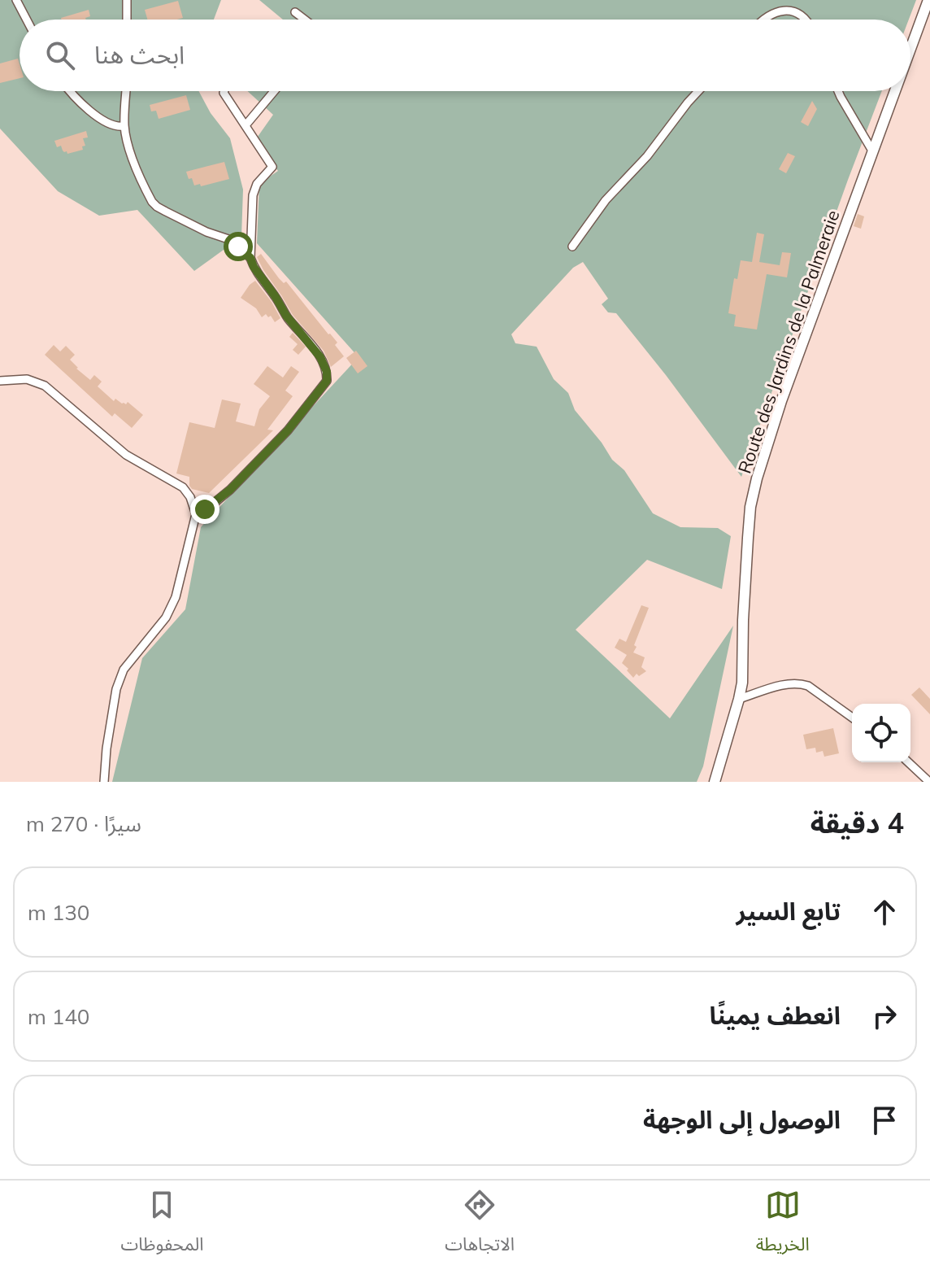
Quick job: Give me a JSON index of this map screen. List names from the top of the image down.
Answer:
{
  "streets": {
    "street": ["Route des Jardins de la Palmeraie"]
  },
  "page": {
    "search": "ابحث هنا",
    "heading": ["4 دقيقة", "سيرًا · 270 m"],
    "list": [
      ["تابع السير", "130 m"],
      ["انعطف يمينًا", "140 m"],
      "الوصول إلى الوجهة"
    ],
    "nav": ["الخريطة", "الاتجاهات", "المحفوظات"]
  }
}
